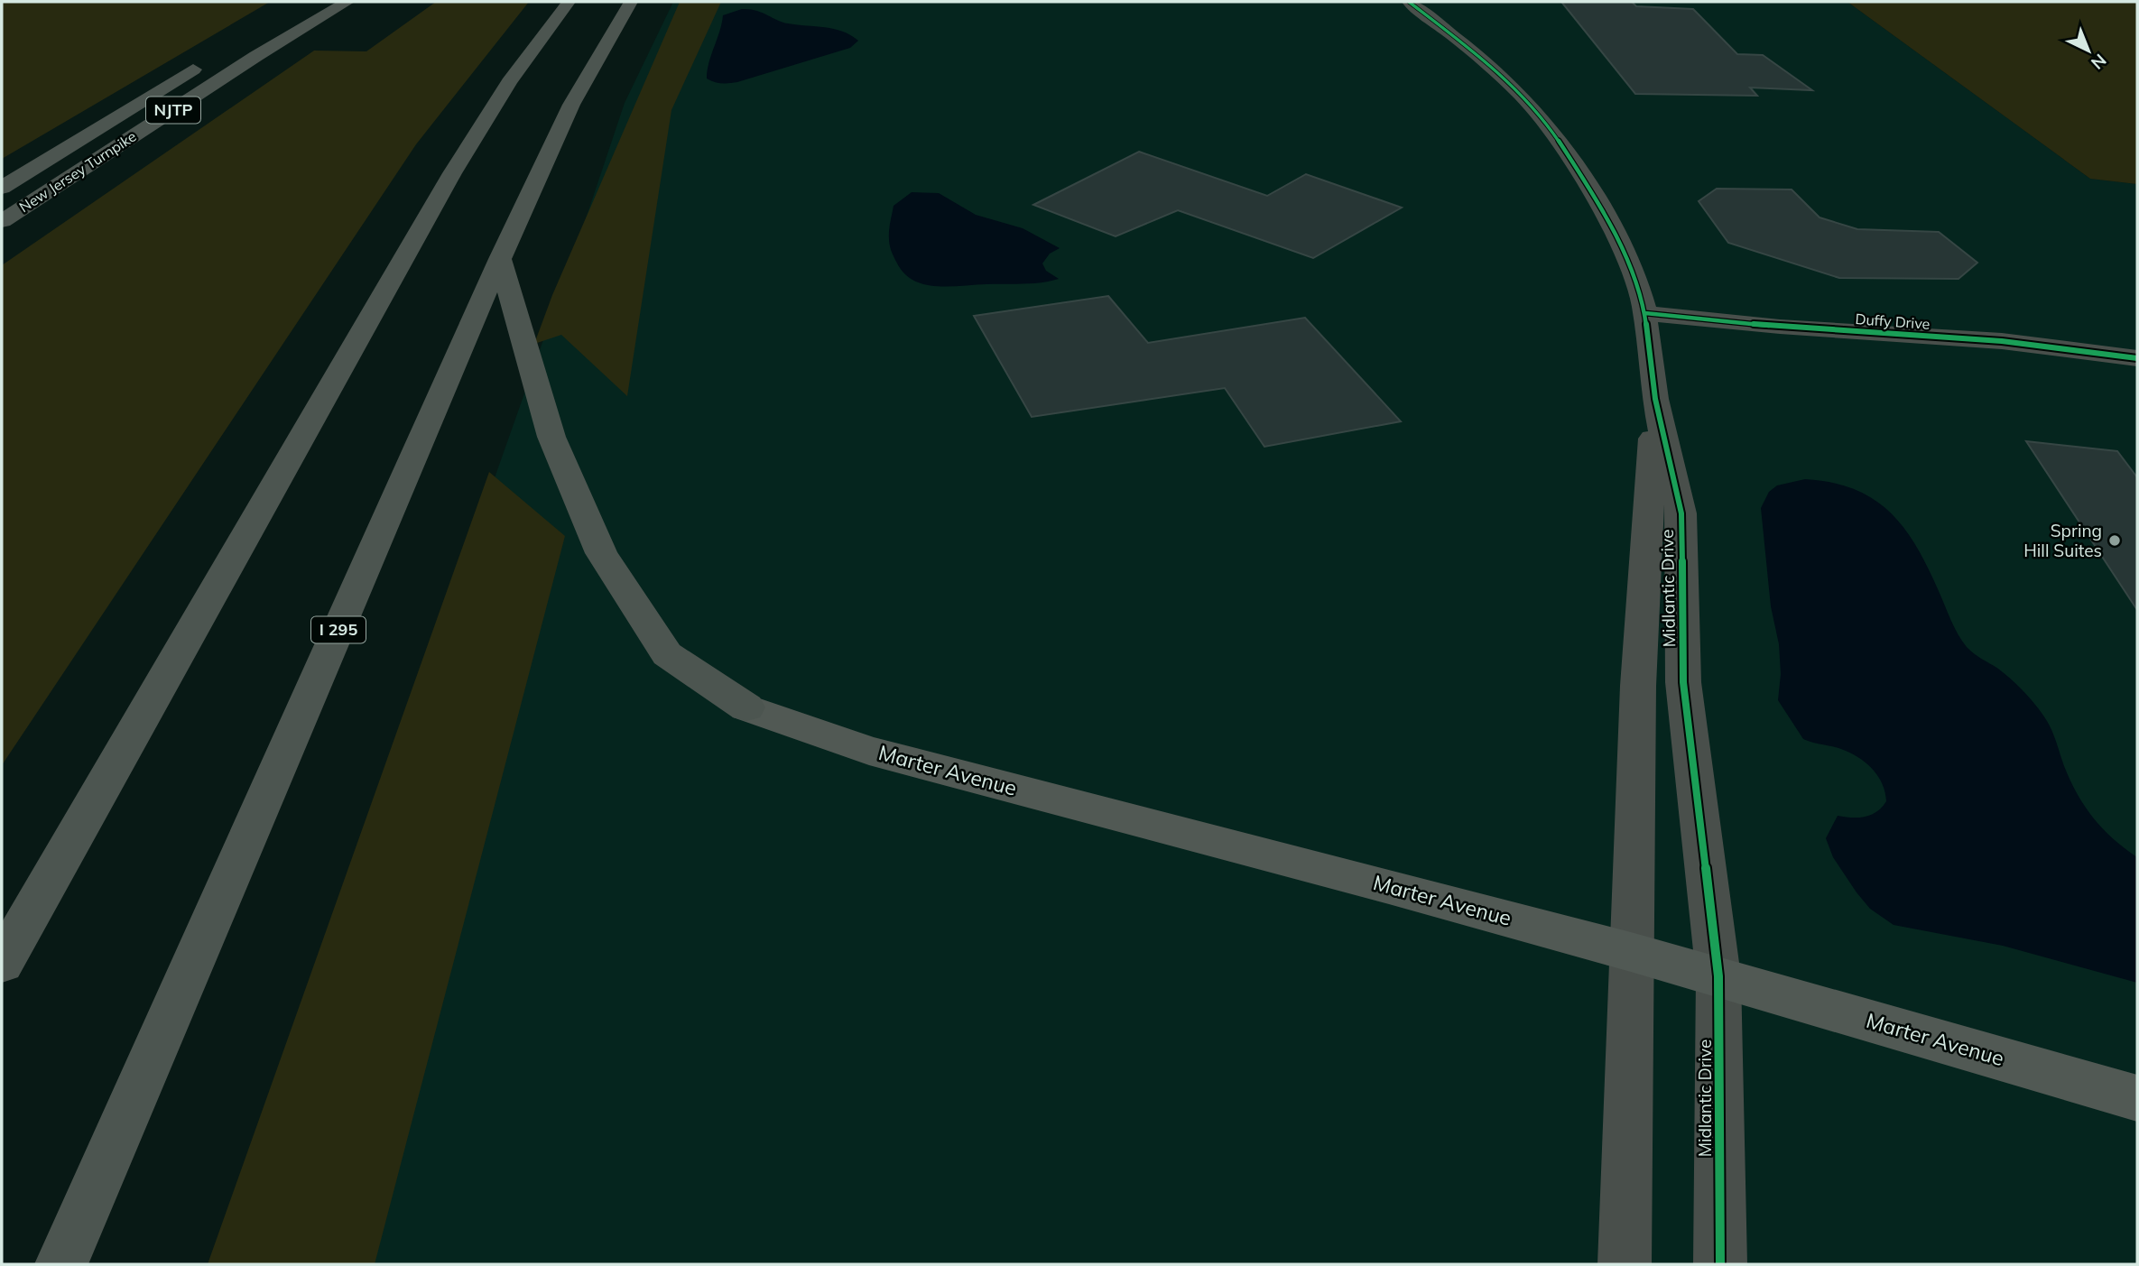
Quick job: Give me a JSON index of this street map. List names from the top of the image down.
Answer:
{
  "streets": {
    "highway": ["NJTP", "New Jersey Turnpike", "I 295"],
    "main road": ["Marter Avenue"],
    "street": ["Duffy Drive", "Midlantic Drive"]
  },
  "crossings": [
    ["Duffy Drive", "Midlantic Drive"],
    ["Midlantic Drive", "Marter Avenue"]
  ],
  "places": ["Spring Hill Suites"],
  "north": "bottom right"
}
